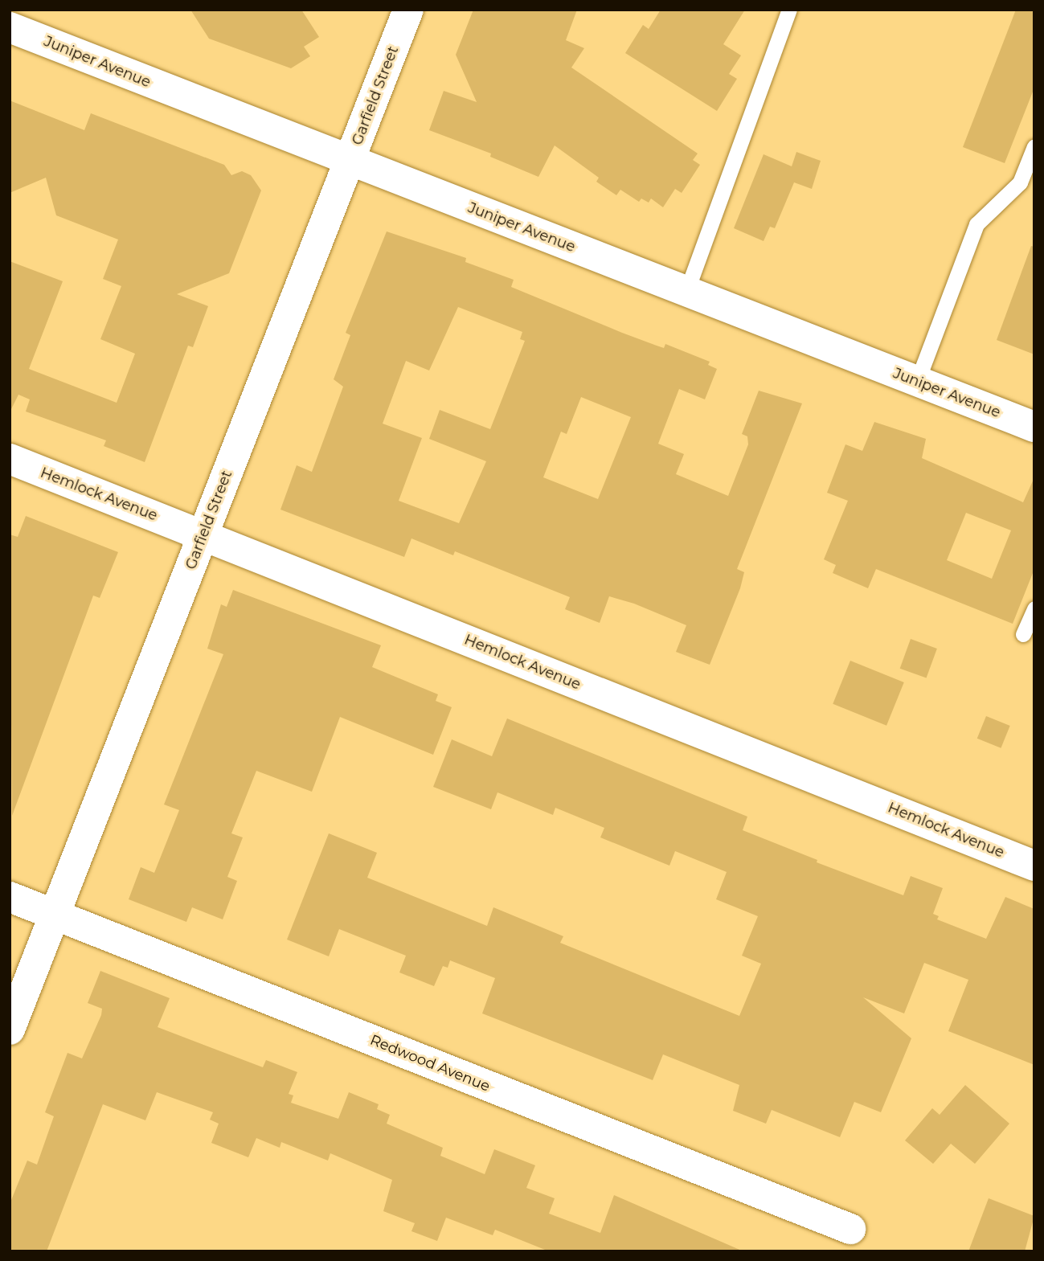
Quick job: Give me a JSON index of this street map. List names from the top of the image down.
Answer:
{
  "streets": {
    "street": [
      "Juniper Avenue",
      "Garfield Street",
      "Hemlock Avenue",
      "Redwood Avenue"
    ]
  },
  "crossings": [
    ["Juniper Avenue", "Garfield Street"],
    ["Garfield Street", "Hemlock Avenue"],
    ["Garfield Street", "Redwood Avenue"]
  ]
}
